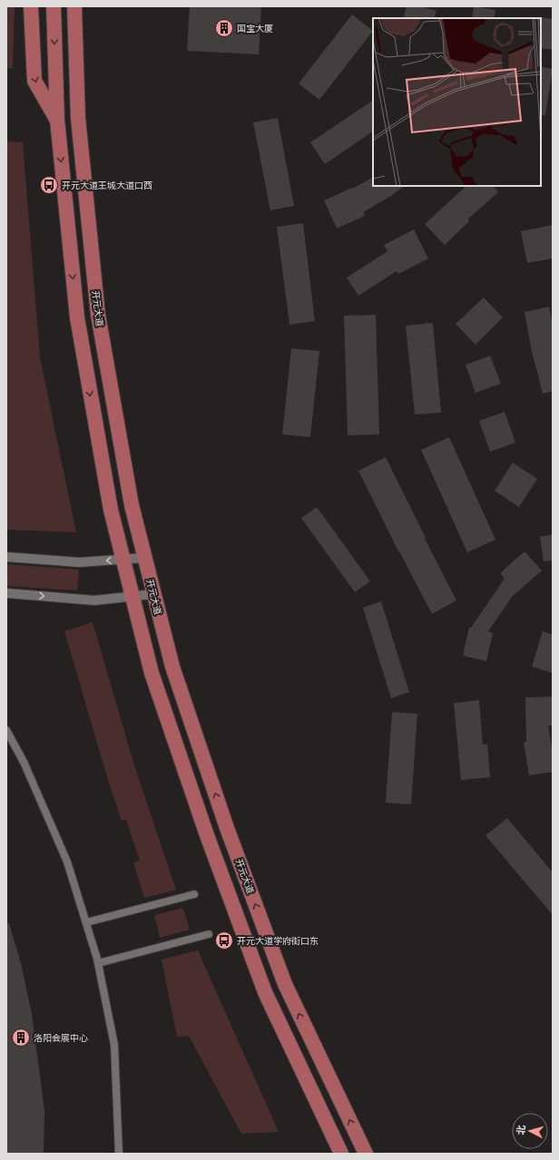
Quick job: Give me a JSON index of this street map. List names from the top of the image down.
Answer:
{
  "streets": {
    "main road": ["开元大道"]
  },
  "places": {
    "building": ["国宝大厦", "洛阳会展中心"],
    "bus stop": ["开元大道王城大道口西", "开元大道学府街口东"]
  },
  "north": "left"
}
